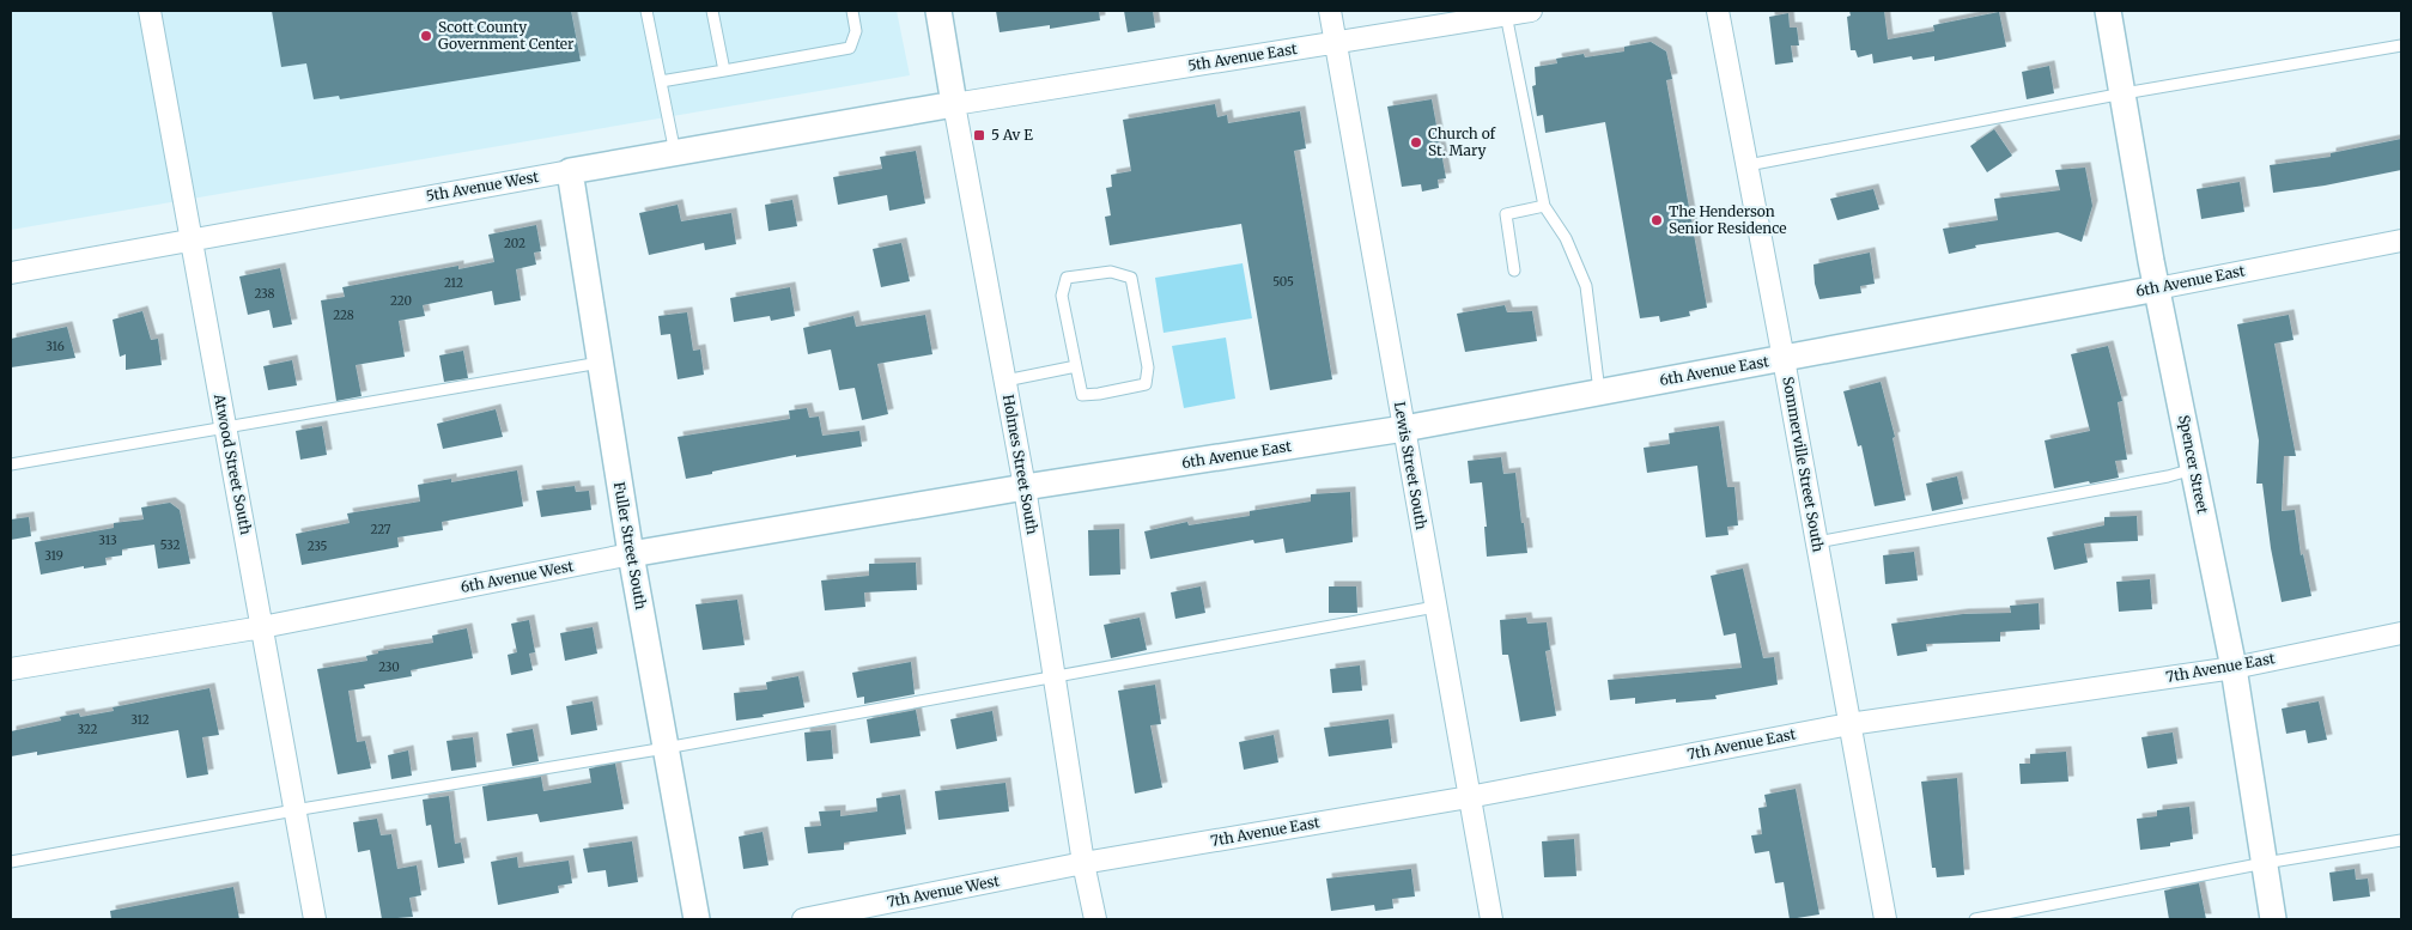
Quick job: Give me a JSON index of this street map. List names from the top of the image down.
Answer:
{
  "streets": {
    "street": [
      "5th Avenue East",
      "5th Avenue West",
      "6th Avenue East",
      "Atwood Street South",
      "Holmes Street South",
      "Sommerville Street South",
      "Spencer Street",
      "Lewis Street South",
      "Fuller Street South",
      "6th Avenue West",
      "7th Avenue East",
      "7th Avenue West"
    ]
  },
  "crossings": [
    ["5th Avenue East", "5th Avenue West"],
    ["5th Avenue East", "Holmes Street South"],
    ["5th Avenue East", "Lewis Street South"],
    ["5th Avenue West", "Atwood Street South"],
    ["5th Avenue West", "Holmes Street South"],
    ["5th Avenue West", "Fuller Street South"],
    ["6th Avenue East", "Holmes Street South"],
    ["6th Avenue East", "Sommerville Street South"],
    ["6th Avenue East", "Spencer Street"],
    ["6th Avenue East", "Lewis Street South"],
    ["6th Avenue East", "6th Avenue West"],
    ["Atwood Street South", "6th Avenue West"],
    ["Holmes Street South", "6th Avenue West"],
    ["Holmes Street South", "7th Avenue East"],
    ["Holmes Street South", "7th Avenue West"],
    ["Sommerville Street South", "7th Avenue East"],
    ["Spencer Street", "7th Avenue East"],
    ["Lewis Street South", "7th Avenue East"],
    ["Fuller Street South", "6th Avenue West"],
    ["7th Avenue East", "7th Avenue West"]
  ],
  "places": {
    "other": ["Scott County Government Center", "Church of St. Mary", "The Henderson Senior Residence"],
    "transit": ["5 Av E"]
  },
  "house_numbers": [
    "202",
    "505",
    "212",
    "238",
    "220",
    "228",
    "316",
    "227",
    "313",
    "532",
    "235",
    "319",
    "230",
    "312",
    "322"
  ]
}
